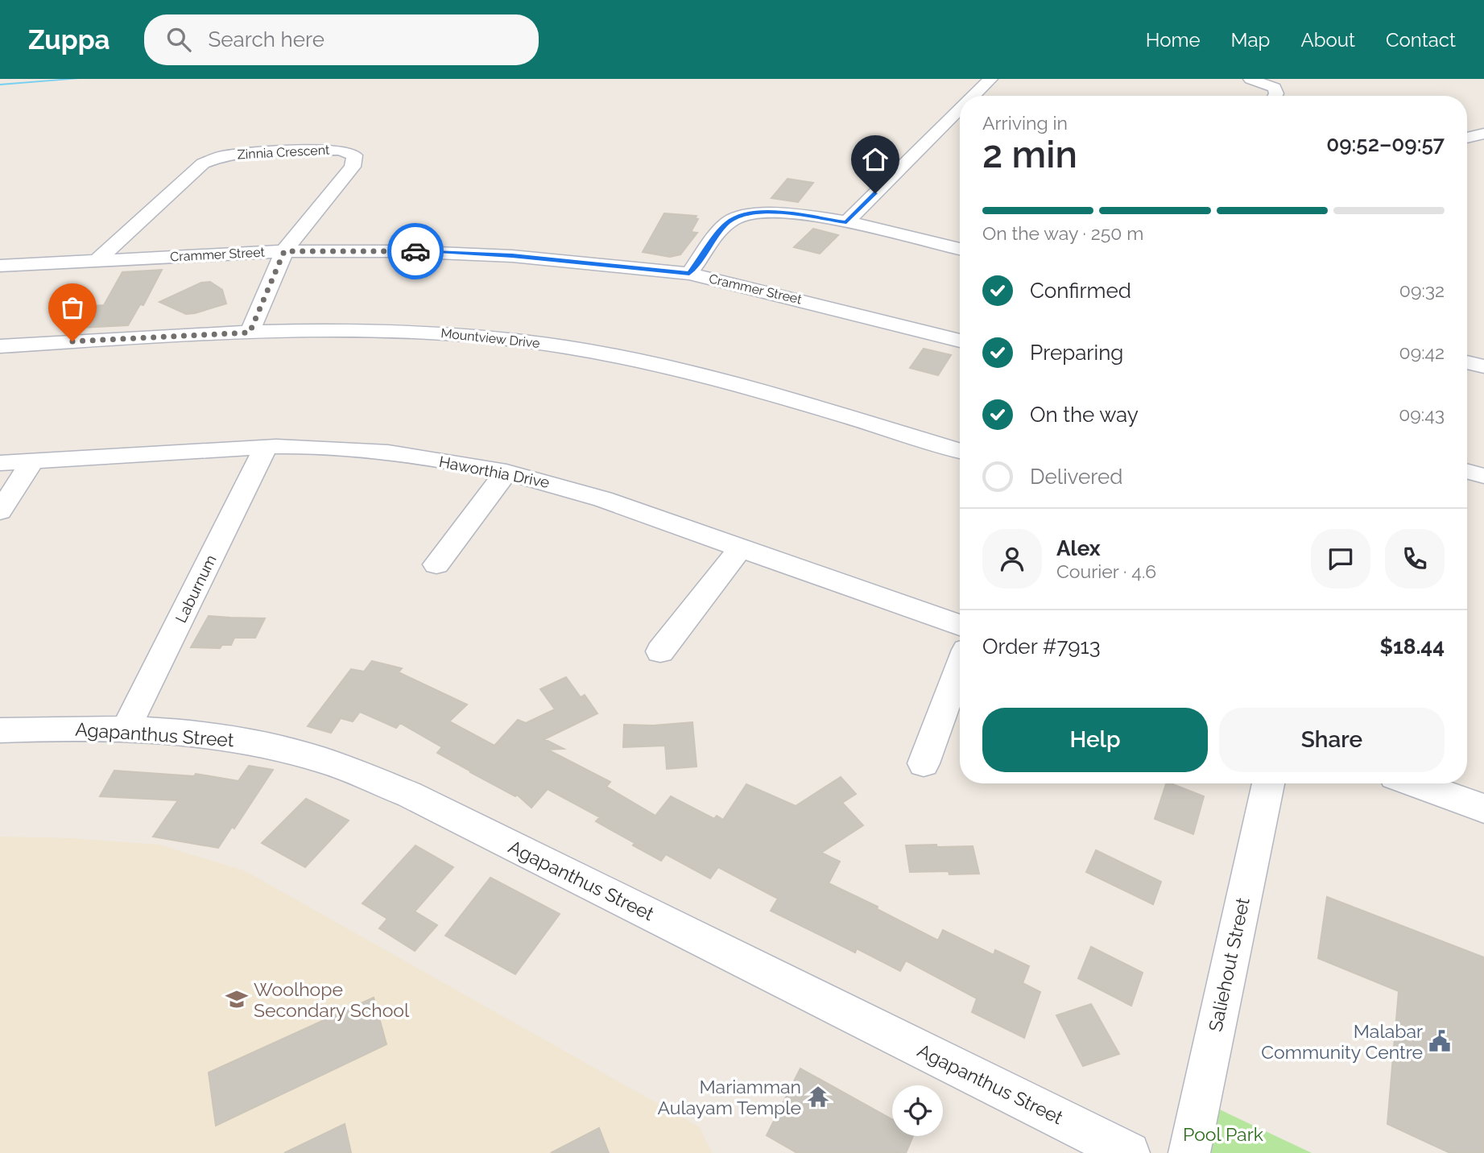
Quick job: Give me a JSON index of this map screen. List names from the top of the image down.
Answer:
{
  "streets": {
    "street": [
      "Zinnia Crescent",
      "Crammer Street",
      "Mountview Drive",
      "Haworthia Drive",
      "Laburnum",
      "Agapanthus Street",
      "Saliehout Street"
    ]
  },
  "crossings": [
    ["Zinnia Crescent", "Crammer Street"],
    ["Haworthia Drive", "Laburnum"],
    ["Laburnum", "Agapanthus Street"]
  ],
  "parks": ["Pool Park"],
  "places": {
    "school or university": ["Woolhope Secondary School"],
    "public building": ["Malabar Community Centre"],
    "temple": ["Mariamman Aulayam Temple"]
  },
  "page": {
    "header": "Zuppa",
    "search": "Search here",
    "nav": [
      "Home",
      "Map",
      "About",
      "Contact"
    ],
    "heading": ["2 min", "Arriving in", "09:52–09:57"],
    "panel": [
      "Alex",
      "Courier · 4.6",
      "Order #7913",
      "$18.44"
    ],
    "bar": "On the way · 250 m",
    "list": [
      ["Confirmed", "09:32"],
      ["Preparing", "09:42"],
      ["On the way", "09:43"],
      "Delivered"
    ],
    "buttons": ["Help", "Share"]
  }
}
